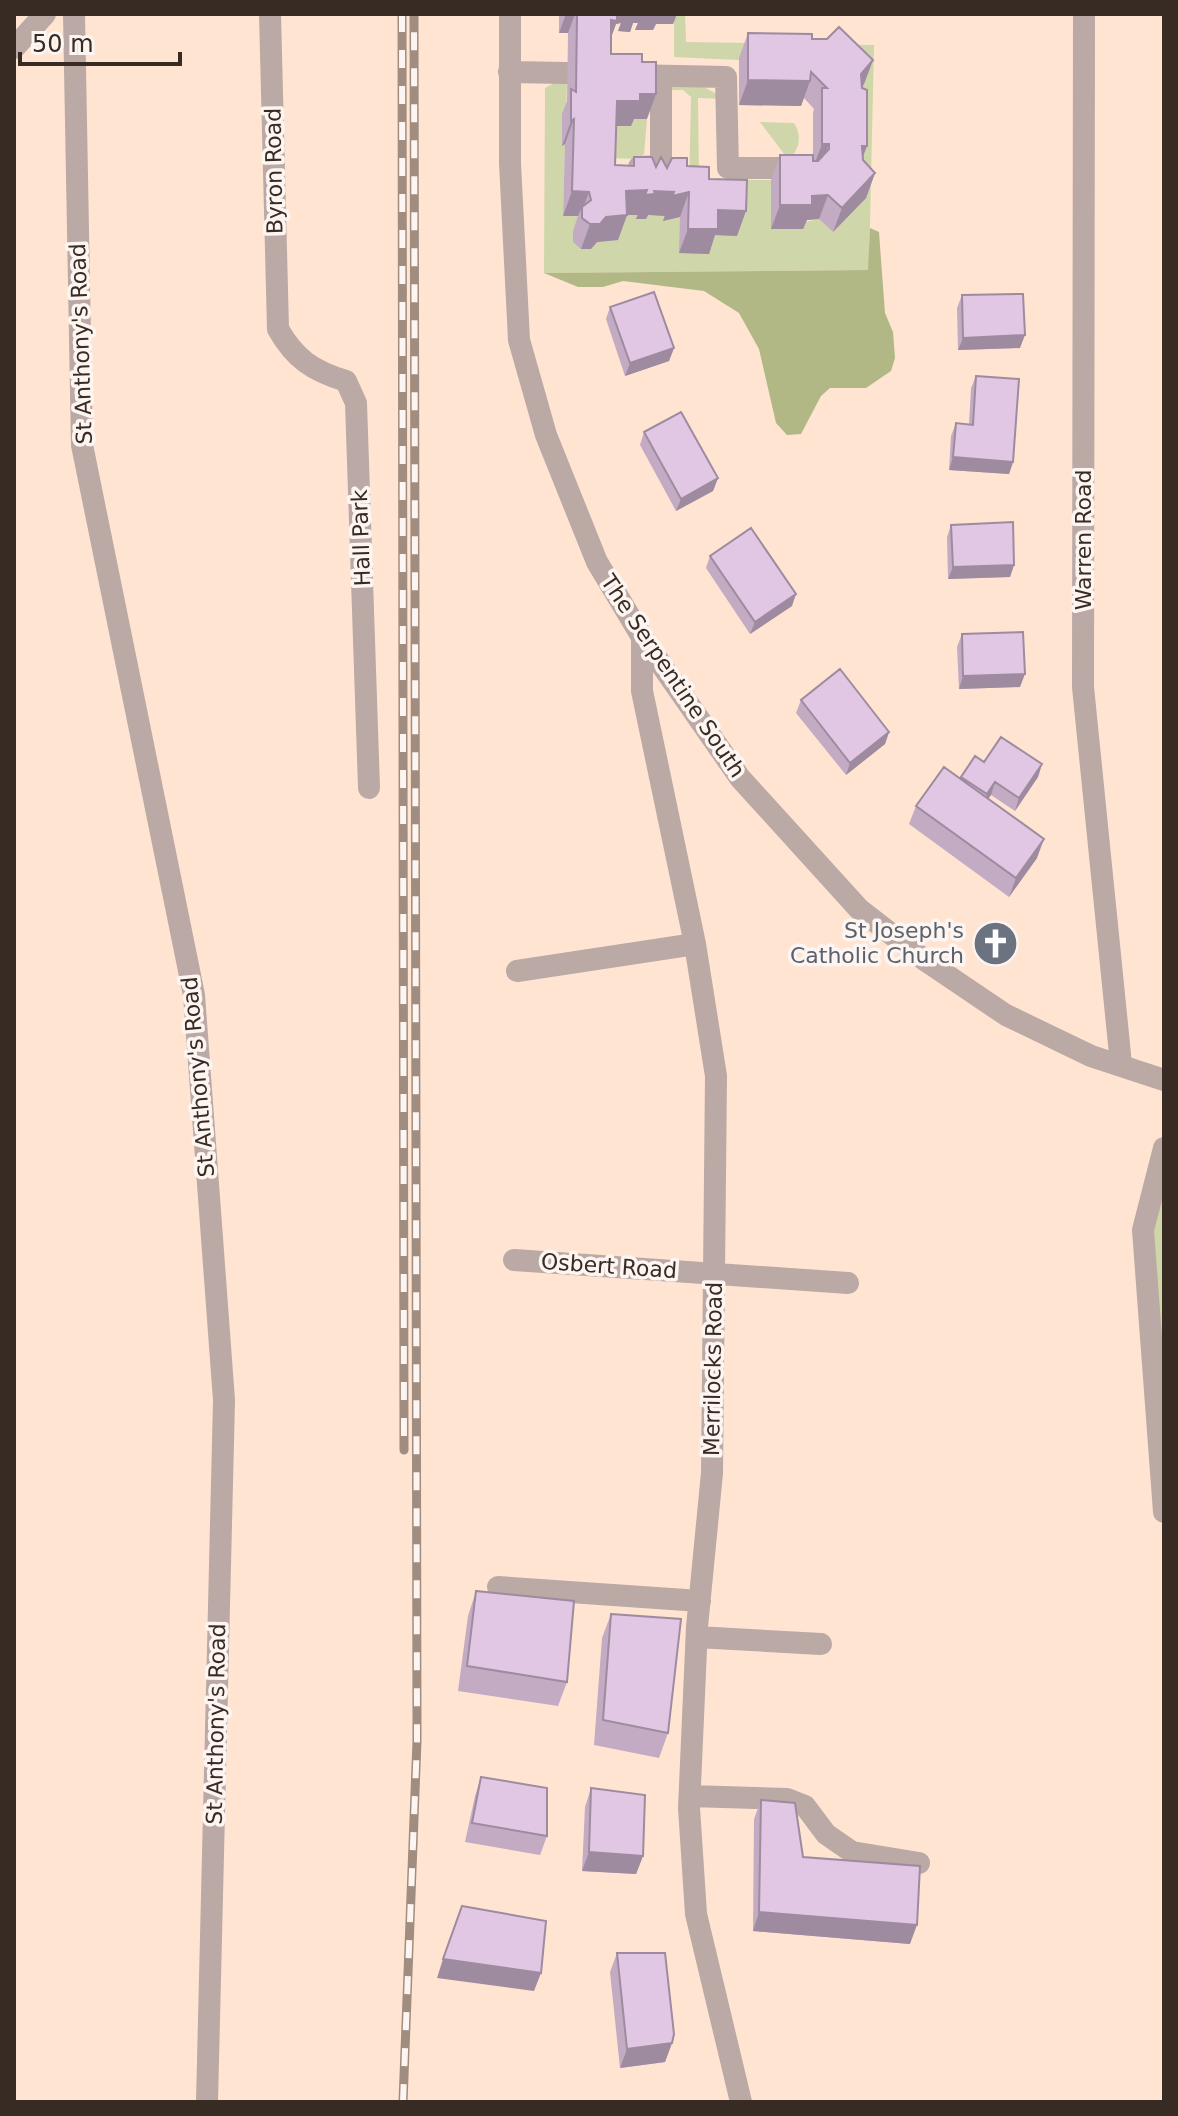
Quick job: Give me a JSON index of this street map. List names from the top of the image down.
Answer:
{
  "streets": {
    "street": [
      "Byron Road",
      "St Anthony's Road",
      "Hall Park",
      "Warren Road",
      "The Serpentine South",
      "Osbert Road",
      "Merrilocks Road"
    ]
  },
  "crossings": [
    ["Byron Road", "Hall Park"],
    ["Warren Road", "The Serpentine South"],
    ["The Serpentine South", "Merrilocks Road"],
    ["Osbert Road", "Merrilocks Road"]
  ],
  "places": {
    "church": ["St Joseph's Catholic Church"]
  },
  "scale_bar": "50 m"
}
